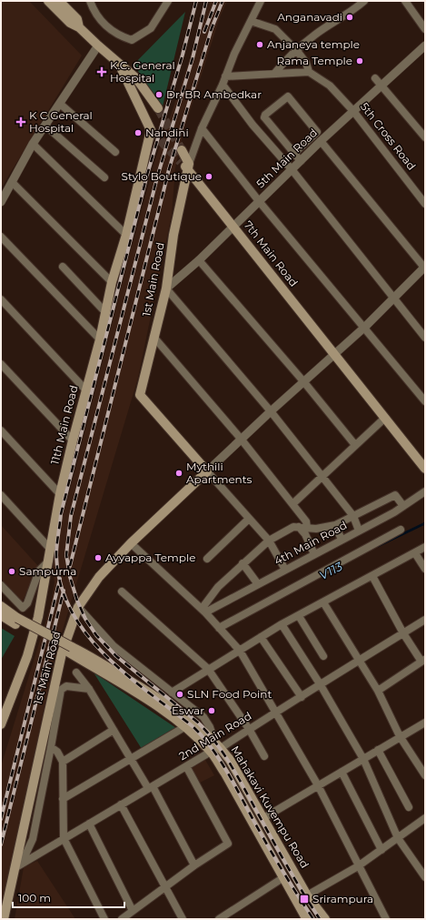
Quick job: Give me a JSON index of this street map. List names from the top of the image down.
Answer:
{
  "streets": {
    "main road": [
      "7th Main Road",
      "1st Main Road",
      "11th Main Road",
      "Mahakavi Kuvempu Road"
    ],
    "street": [
      "5th Cross Road",
      "5th Main Road",
      "4th Main Road",
      "2nd Main Road"
    ]
  },
  "crossings": [
    ["5th Cross Road", "5th Main Road"],
    ["5th Main Road", "7th Main Road"],
    ["5th Main Road", "1st Main Road"],
    ["7th Main Road", "1st Main Road"],
    ["1st Main Road", "2nd Main Road"],
    ["2nd Main Road", "Mahakavi Kuvempu Road"]
  ],
  "water": ["V113"],
  "places": {
    "other": [
      "Anganavadi",
      "Anjaneya temple",
      "Rama Temple",
      "Dr. BR Ambedkar",
      "Nandini",
      "Stylo Boutique",
      "Mythili Apartments",
      "Ayyappa Temple",
      "Sampurna",
      "SLN Food Point",
      "Eswar"
    ],
    "health": ["K.C. General Hospital", "K C General Hospital"],
    "transit": ["Srirampura"]
  },
  "scale_bar": "100 m"
}
